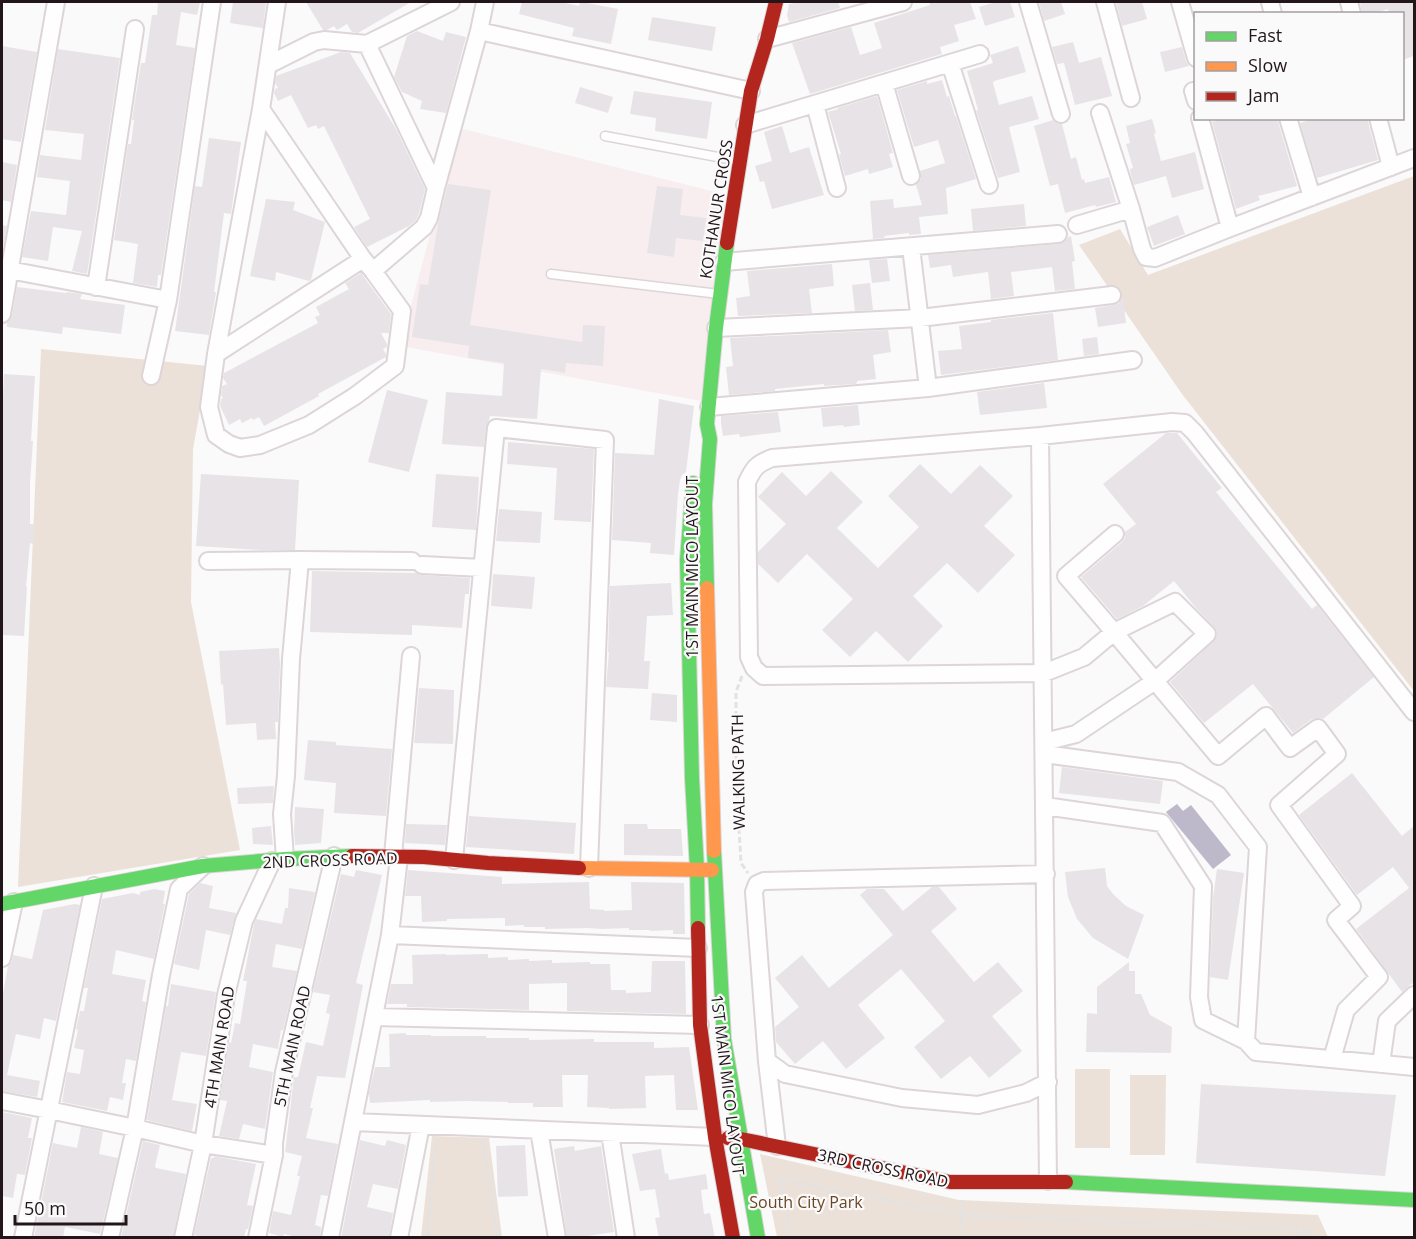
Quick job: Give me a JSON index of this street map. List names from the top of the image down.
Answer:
{
  "streets": {
    "street": [
      "KOTHANUR CROSS",
      "1ST MAIN MICO LAYOUT",
      "2ND CROSS ROAD",
      "5TH MAIN ROAD",
      "4TH MAIN ROAD",
      "3RD CROSS ROAD"
    ],
    "path": ["WALKING PATH"]
  },
  "crossings": [
    ["KOTHANUR CROSS", "1ST MAIN MICO LAYOUT"],
    ["1ST MAIN MICO LAYOUT", "2ND CROSS ROAD"],
    ["1ST MAIN MICO LAYOUT", "3RD CROSS ROAD"],
    ["2ND CROSS ROAD", "5TH MAIN ROAD"],
    ["2ND CROSS ROAD", "4TH MAIN ROAD"]
  ],
  "parks": ["South City Park"],
  "legend": ["Fast", "Slow", "Jam"],
  "scale_bar": "50 m"
}
